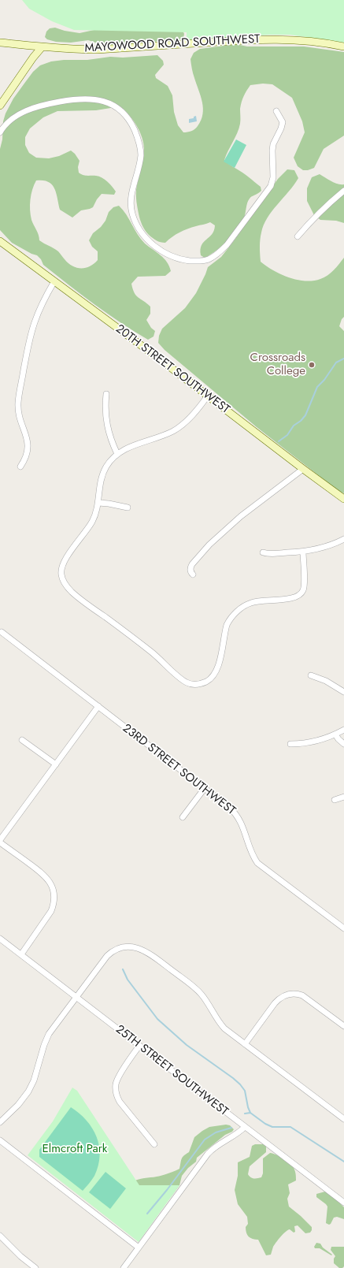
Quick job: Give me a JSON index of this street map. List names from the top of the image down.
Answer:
{
  "streets": {
    "street": [
      "MAYOWOOD ROAD SOUTHWEST",
      "20TH STREET SOUTHWEST",
      "23RD STREET SOUTHWEST",
      "25TH STREET SOUTHWEST"
    ]
  },
  "parks": ["Elmcroft Park"],
  "places": ["Crossroads College"]
}
